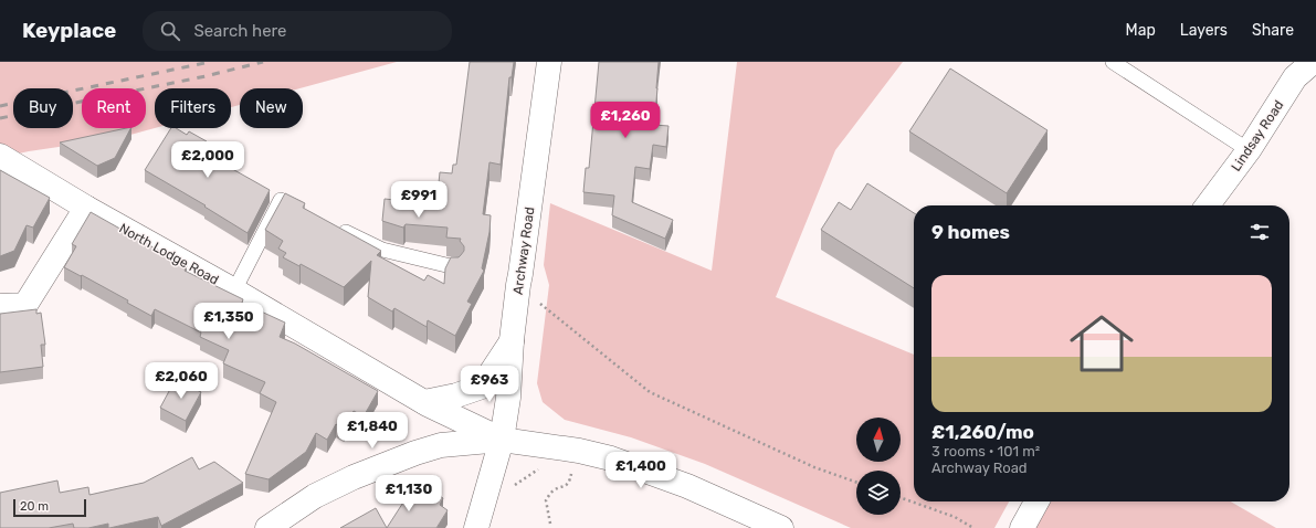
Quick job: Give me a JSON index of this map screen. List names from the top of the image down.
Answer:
{
  "streets": {
    "street": ["Lindsay Road", "Archway Road", "North Lodge Road"]
  },
  "crossings": [
    ["Archway Road", "North Lodge Road"]
  ],
  "scale_bar": "20 m",
  "north": "top",
  "page": {
    "header": "Keyplace",
    "search": "Search here",
    "nav": ["Map", "Layers", "Share"],
    "chip": [
      "Buy",
      "Rent",
      "Filters",
      "New"
    ],
    "price": [
      "£1,260",
      "£2,000",
      "£991",
      "£1,350",
      "£2,060",
      "£963",
      "£1,840",
      "£1,400",
      "£1,130"
    ],
    "heading": "9 homes",
    "list": [
      {
        "name": "£1,260/mo",
        "note": "3 rooms · 101 m² · Archway Road"
      }
    ],
    "scale": "20 m"
  }
}
